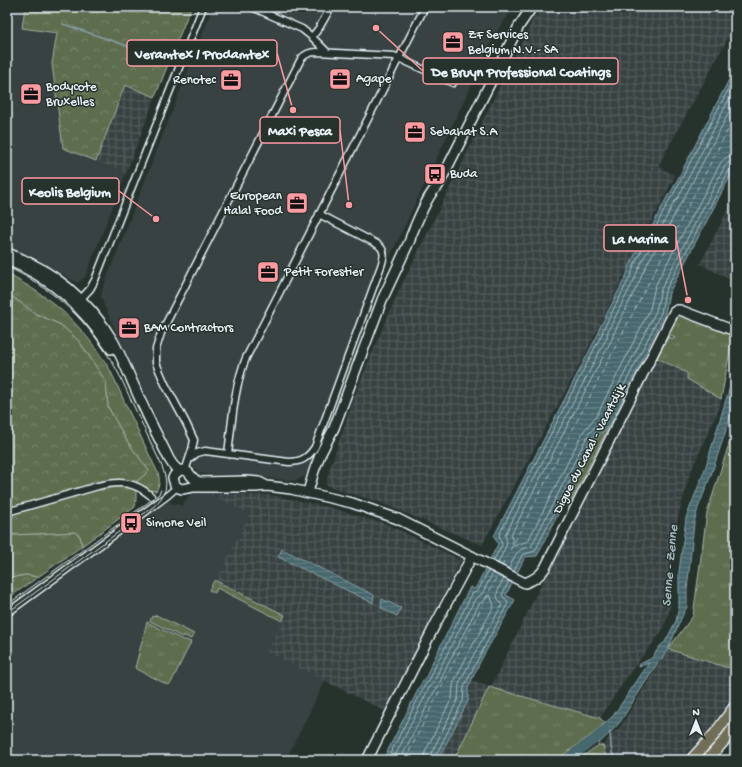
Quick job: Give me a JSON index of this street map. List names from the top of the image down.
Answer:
{
  "streets": {
    "main road": ["Digue du Canal - Vaartdijk"]
  },
  "water": ["Senne - Zenne"],
  "places": {
    "other": [
      "De Bruyn Professional Coatings",
      "Veramtex / Prodamtex",
      "Maxi Pesca",
      "Keolis Belgium",
      "La Marina"
    ],
    "office": [
      "ZF Services Belgium N.V.- SA",
      "Agape",
      "Renotec",
      "Bodycote Bruxelles",
      "Sebahat S.A",
      "European Halal Food",
      "Petit Forestier",
      "BAM Contractors"
    ],
    "bus stop": ["Buda", "Simone Veil"]
  },
  "north": "top"
}
